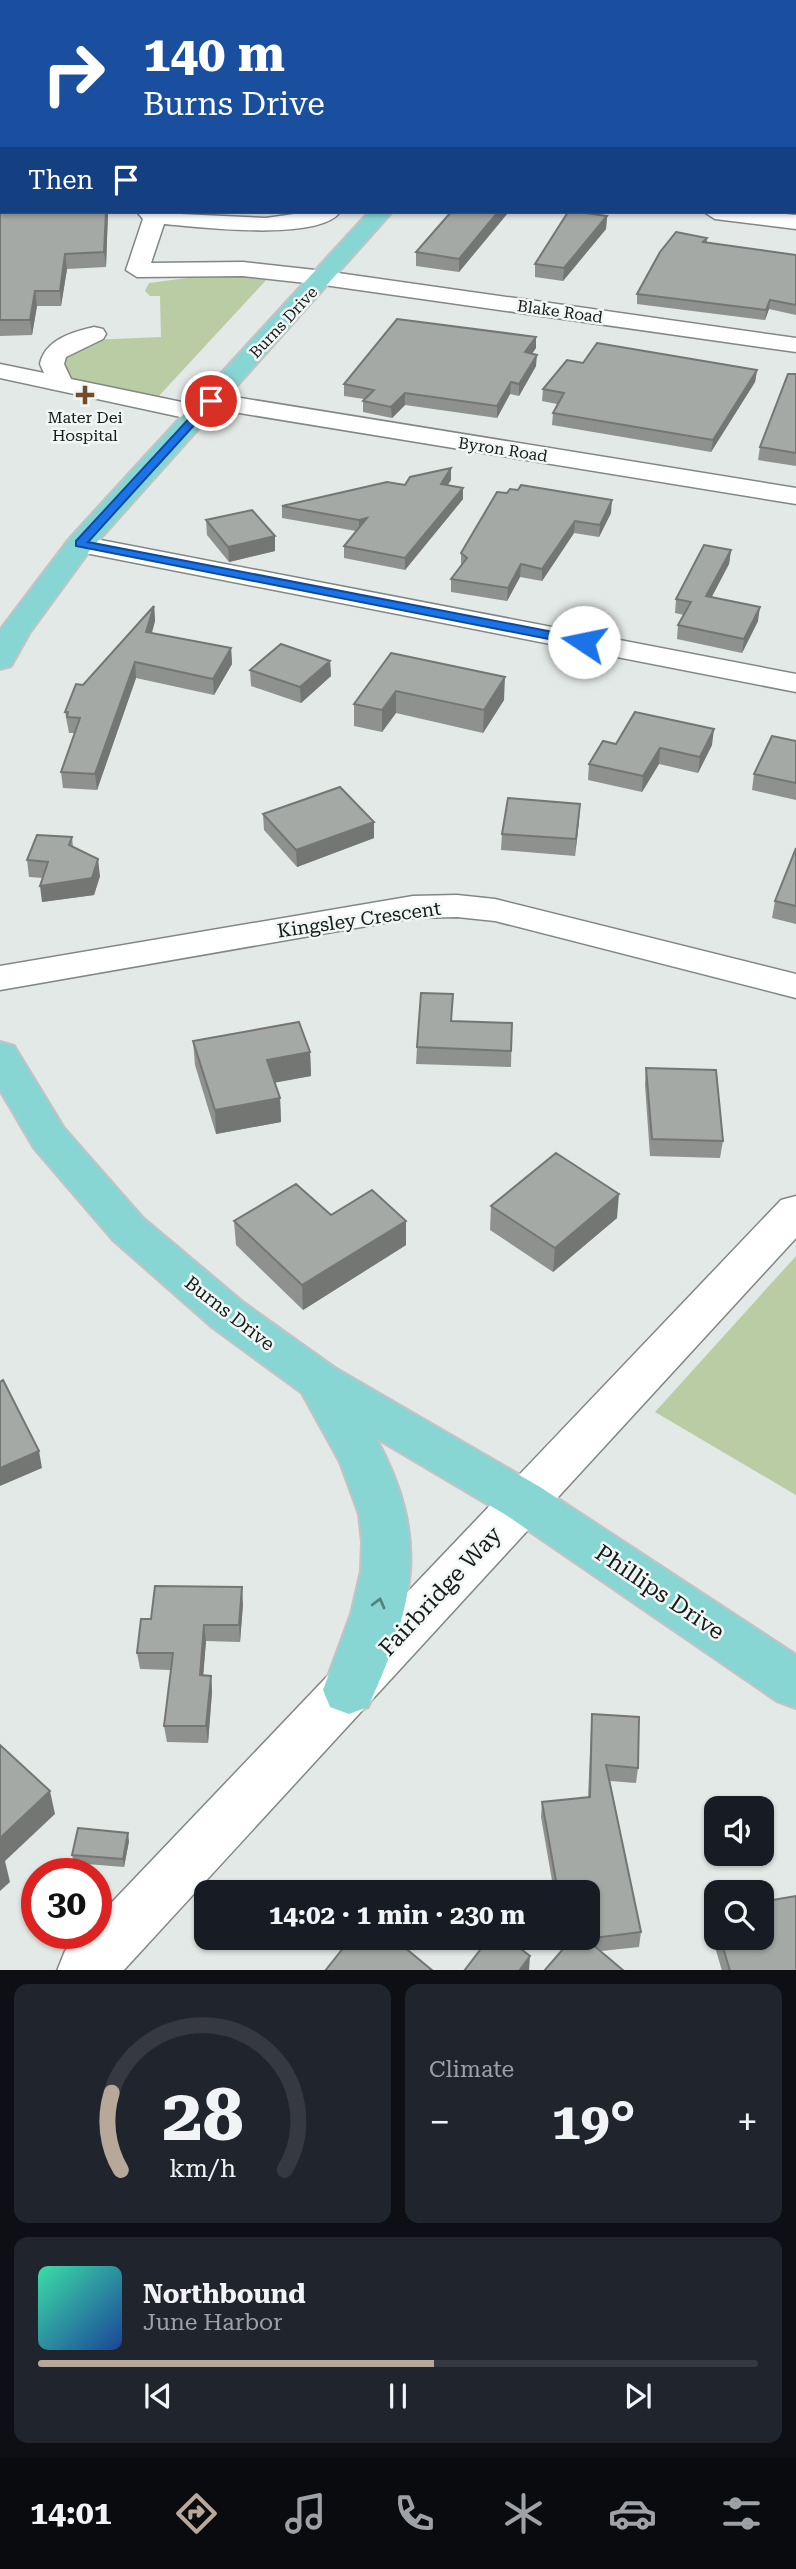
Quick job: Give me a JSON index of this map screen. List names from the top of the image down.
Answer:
{
  "streets": {
    "main road": ["Burns Drive", "Phillips Drive"],
    "street": [
      "Blake Road",
      "Byron Road",
      "Kingsley Crescent",
      "Fairbridge Way"
    ]
  },
  "crossings": [
    ["Blake Road", "Burns Drive"],
    ["Burns Drive", "Byron Road"],
    ["Burns Drive", "Fairbridge Way"],
    ["Burns Drive", "Phillips Drive"],
    ["Fairbridge Way", "Phillips Drive"]
  ],
  "places": {
    "health": ["Mater Dei Hospital"]
  },
  "page": {
    "turn": ["140 m", "Burns Drive"],
    "then": "Then",
    "limit": "30",
    "trip": "14:02 · 1 min · 230 m",
    "tile": "Climate",
    "heat": ["−", "19°", "+"],
    "song": ["Northbound", "June Harbor"],
    "tabs": "14:01",
    "gauge": ["28", "km/h"]
  }
}
